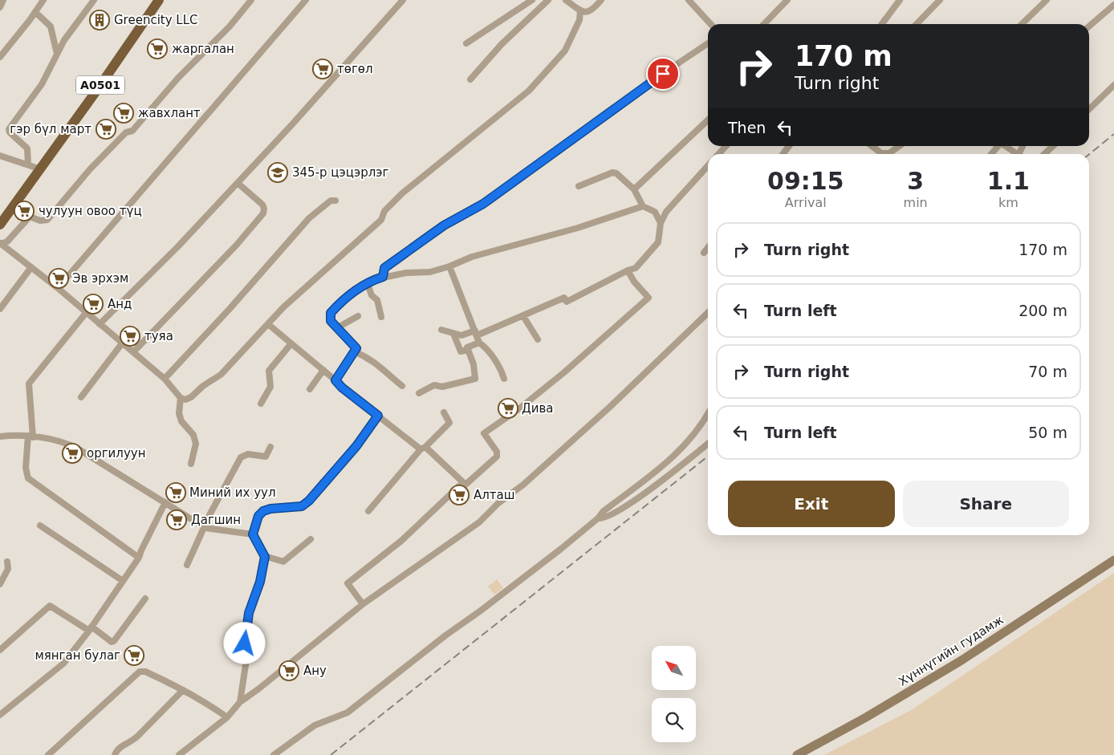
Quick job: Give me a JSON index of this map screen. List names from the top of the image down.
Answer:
{
  "streets": {
    "highway": ["A0501"],
    "main road": ["Хүннүгийн гудамж"]
  },
  "places": {
    "building": ["Greencity LLC"],
    "supermarket": [
      "жаргалан",
      "төгөл",
      "жавхлант",
      "гэр бүл март",
      "чулуун овоо түц",
      "Эв эрхэм",
      "Анд",
      "туяа",
      "Дива",
      "оргилуун",
      "Миний их уул",
      "Алташ",
      "Дагшин",
      "мянган булаг",
      "Ану"
    ],
    "school or university": ["345-р цэцэрлэг"]
  },
  "north": "top left",
  "page": {
    "turn": ["170 m", "Turn right"],
    "then": "Then",
    "eta": [
      "09:15",
      "Arrival",
      "3",
      "min",
      "1.1",
      "km"
    ],
    "list": [
      {
        "name": "Turn right",
        "value": "170 m"
      },
      {
        "name": "Turn left",
        "value": "200 m"
      },
      {
        "name": "Turn right",
        "value": "70 m"
      },
      {
        "name": "Turn left",
        "value": "50 m"
      }
    ],
    "buttons": ["Exit", "Share"]
  }
}
